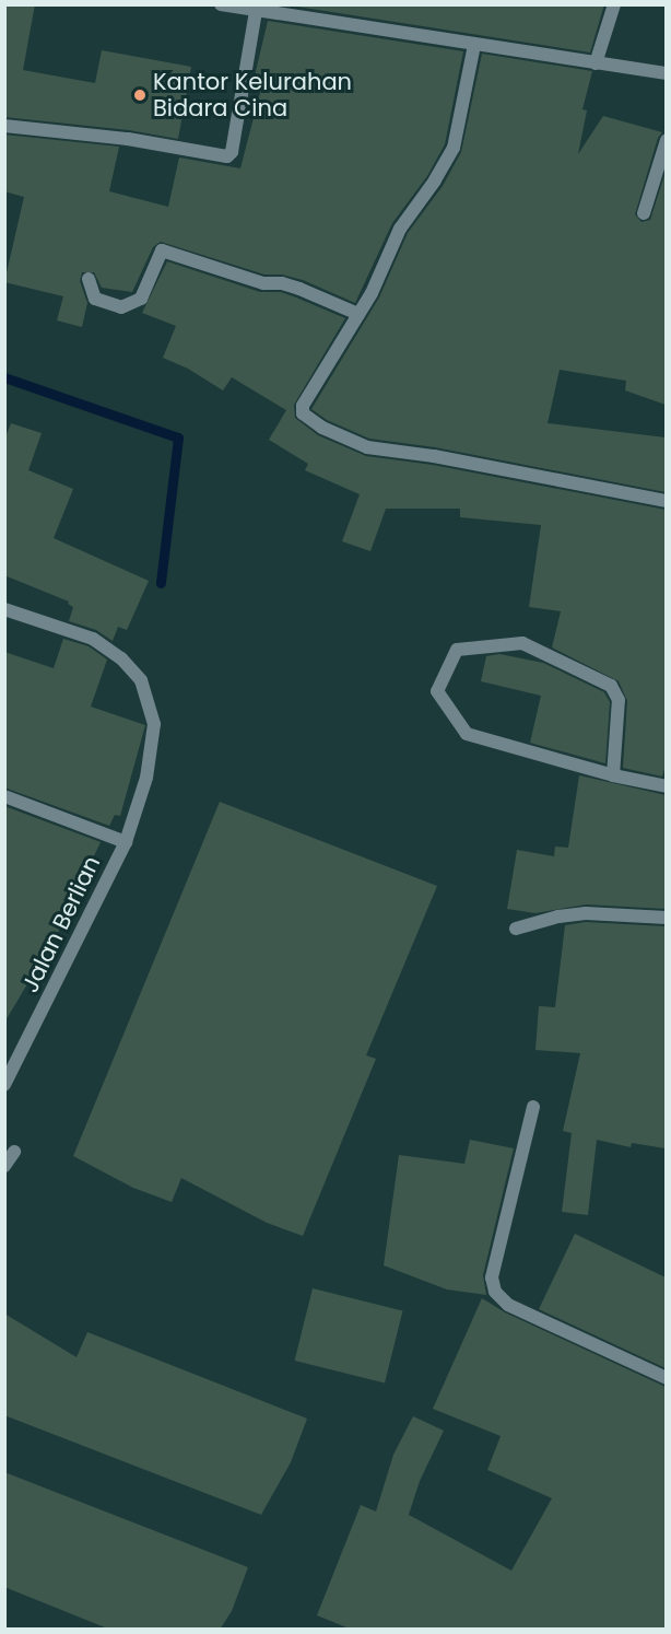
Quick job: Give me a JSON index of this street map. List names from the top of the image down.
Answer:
{
  "streets": {
    "street": ["Jalan Berlian"]
  },
  "places": ["Kantor Kelurahan Bidara Cina"]
}
